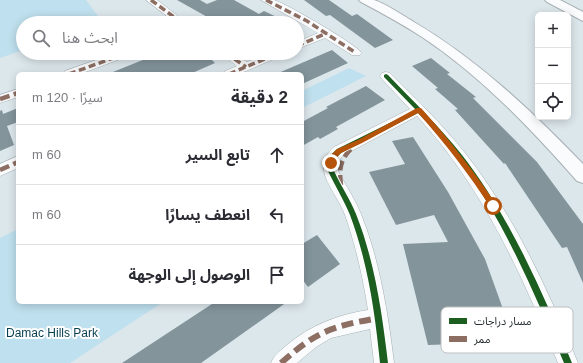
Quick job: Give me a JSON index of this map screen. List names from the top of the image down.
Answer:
{
  "parks": ["Damac Hills Park"],
  "legend": ["مسار دراجات", "ممر"],
  "page": {
    "map_buttons": ["+", "−"],
    "search": "ابحث هنا",
    "heading": ["2 دقيقة", "سيرًا · 120 m"],
    "list": [
      ["تابع السير", "60 m"],
      ["انعطف يسارًا", "60 m"],
      "الوصول إلى الوجهة"
    ]
  }
}
